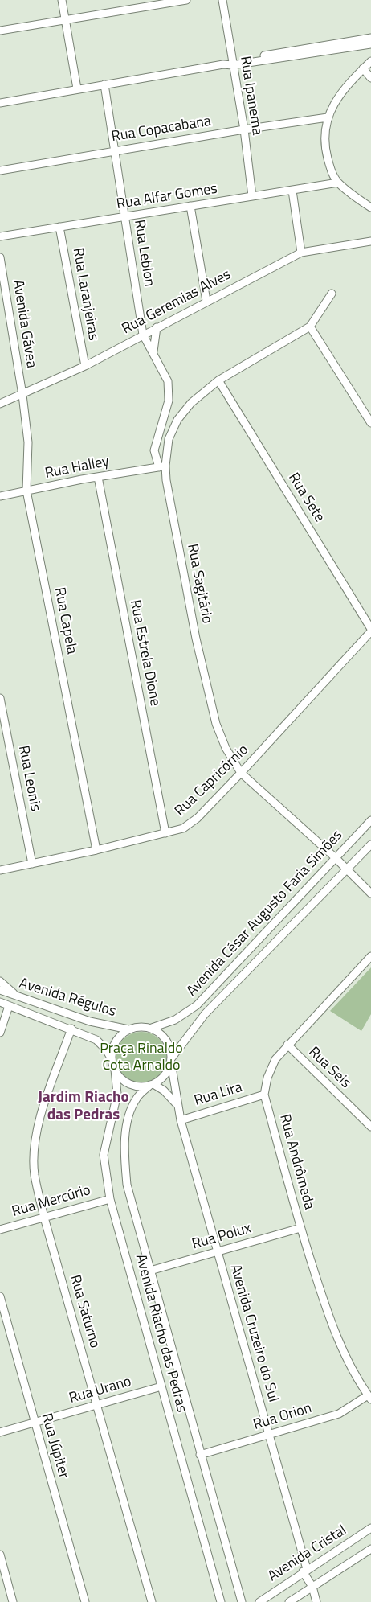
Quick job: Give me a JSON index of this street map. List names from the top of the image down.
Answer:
{
  "streets": {
    "street": [
      "Rua Ipanema",
      "Rua Copacabana",
      "Rua Alfar Gomes",
      "Rua Leblon",
      "Rua Laranjeiras",
      "Rua Geremias Alves",
      "Avenida Gávea",
      "Rua Halley",
      "Rua Sete",
      "Rua Sagitário",
      "Rua Capela",
      "Rua Estrela Dione",
      "Rua Leonis",
      "Rua Capricórnio",
      "Avenida César Augusto Faria Simões",
      "Avenida Régulos",
      "Rua Seis",
      "Rua Lira",
      "Rua Andrômeda",
      "Rua Mercúrio",
      "Rua Polux",
      "Rua Saturno",
      "Avenida Riacho das Pedras",
      "Avenida Cruzeiro do Sul",
      "Rua Urano",
      "Rua Orion",
      "Rua Júpiter",
      "Avenida Cristal"
    ]
  },
  "crossings": [
    ["Rua Ipanema", "Rua Copacabana"],
    ["Rua Ipanema", "Rua Alfar Gomes"],
    ["Rua Copacabana", "Rua Leblon"],
    ["Rua Alfar Gomes", "Rua Leblon"],
    ["Rua Alfar Gomes", "Rua Laranjeiras"],
    ["Rua Leblon", "Rua Geremias Alves"],
    ["Rua Leblon", "Rua Halley"],
    ["Rua Leblon", "Rua Sagitário"],
    ["Rua Laranjeiras", "Rua Geremias Alves"],
    ["Rua Geremias Alves", "Avenida Gávea"],
    ["Rua Geremias Alves", "Rua Capela"],
    ["Avenida Gávea", "Rua Capela"],
    ["Rua Halley", "Rua Sagitário"],
    ["Rua Halley", "Rua Capela"],
    ["Rua Halley", "Rua Estrela Dione"],
    ["Rua Sete", "Rua Sagitário"],
    ["Rua Sete", "Rua Capricórnio"],
    ["Rua Sagitário", "Rua Capricórnio"],
    ["Rua Sagitário", "Avenida César Augusto Faria Simões"],
    ["Rua Capela", "Rua Capricórnio"],
    ["Rua Estrela Dione", "Rua Capricórnio"],
    ["Rua Leonis", "Rua Capricórnio"],
    ["Avenida César Augusto Faria Simões", "Avenida Régulos"],
    ["Avenida César Augusto Faria Simões", "Avenida Riacho das Pedras"],
    ["Avenida César Augusto Faria Simões", "Avenida Cruzeiro do Sul"],
    ["Avenida Régulos", "Rua Saturno"],
    ["Avenida Régulos", "Avenida Riacho das Pedras"],
    ["Avenida Régulos", "Avenida Cruzeiro do Sul"],
    ["Rua Seis", "Rua Andrômeda"],
    ["Rua Lira", "Rua Andrômeda"],
    ["Rua Lira", "Avenida Cruzeiro do Sul"],
    ["Rua Andrômeda", "Rua Polux"],
    ["Rua Andrômeda", "Rua Orion"],
    ["Rua Mercúrio", "Rua Saturno"],
    ["Rua Mercúrio", "Avenida Riacho das Pedras"],
    ["Rua Polux", "Avenida Riacho das Pedras"],
    ["Rua Polux", "Avenida Cruzeiro do Sul"],
    ["Rua Saturno", "Rua Urano"],
    ["Avenida Riacho das Pedras", "Avenida Cruzeiro do Sul"],
    ["Avenida Riacho das Pedras", "Rua Urano"],
    ["Avenida Riacho das Pedras", "Rua Orion"],
    ["Avenida Cruzeiro do Sul", "Rua Orion"],
    ["Avenida Cruzeiro do Sul", "Avenida Cristal"],
    ["Rua Urano", "Rua Júpiter"]
  ],
  "districts": ["Jardim Riacho das Pedras"],
  "parks": ["Praça Rinaldo Cota Arnaldo"]
}
